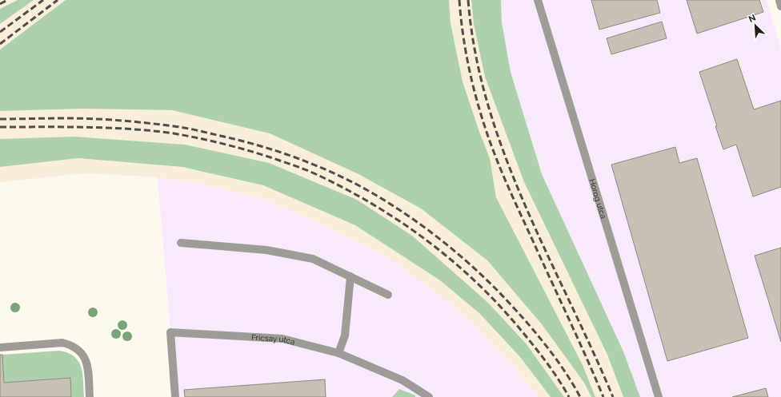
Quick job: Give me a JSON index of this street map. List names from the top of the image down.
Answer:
{
  "streets": {
    "street": ["Horog utca", "Fricsay utca"]
  },
  "north": "top left"
}
